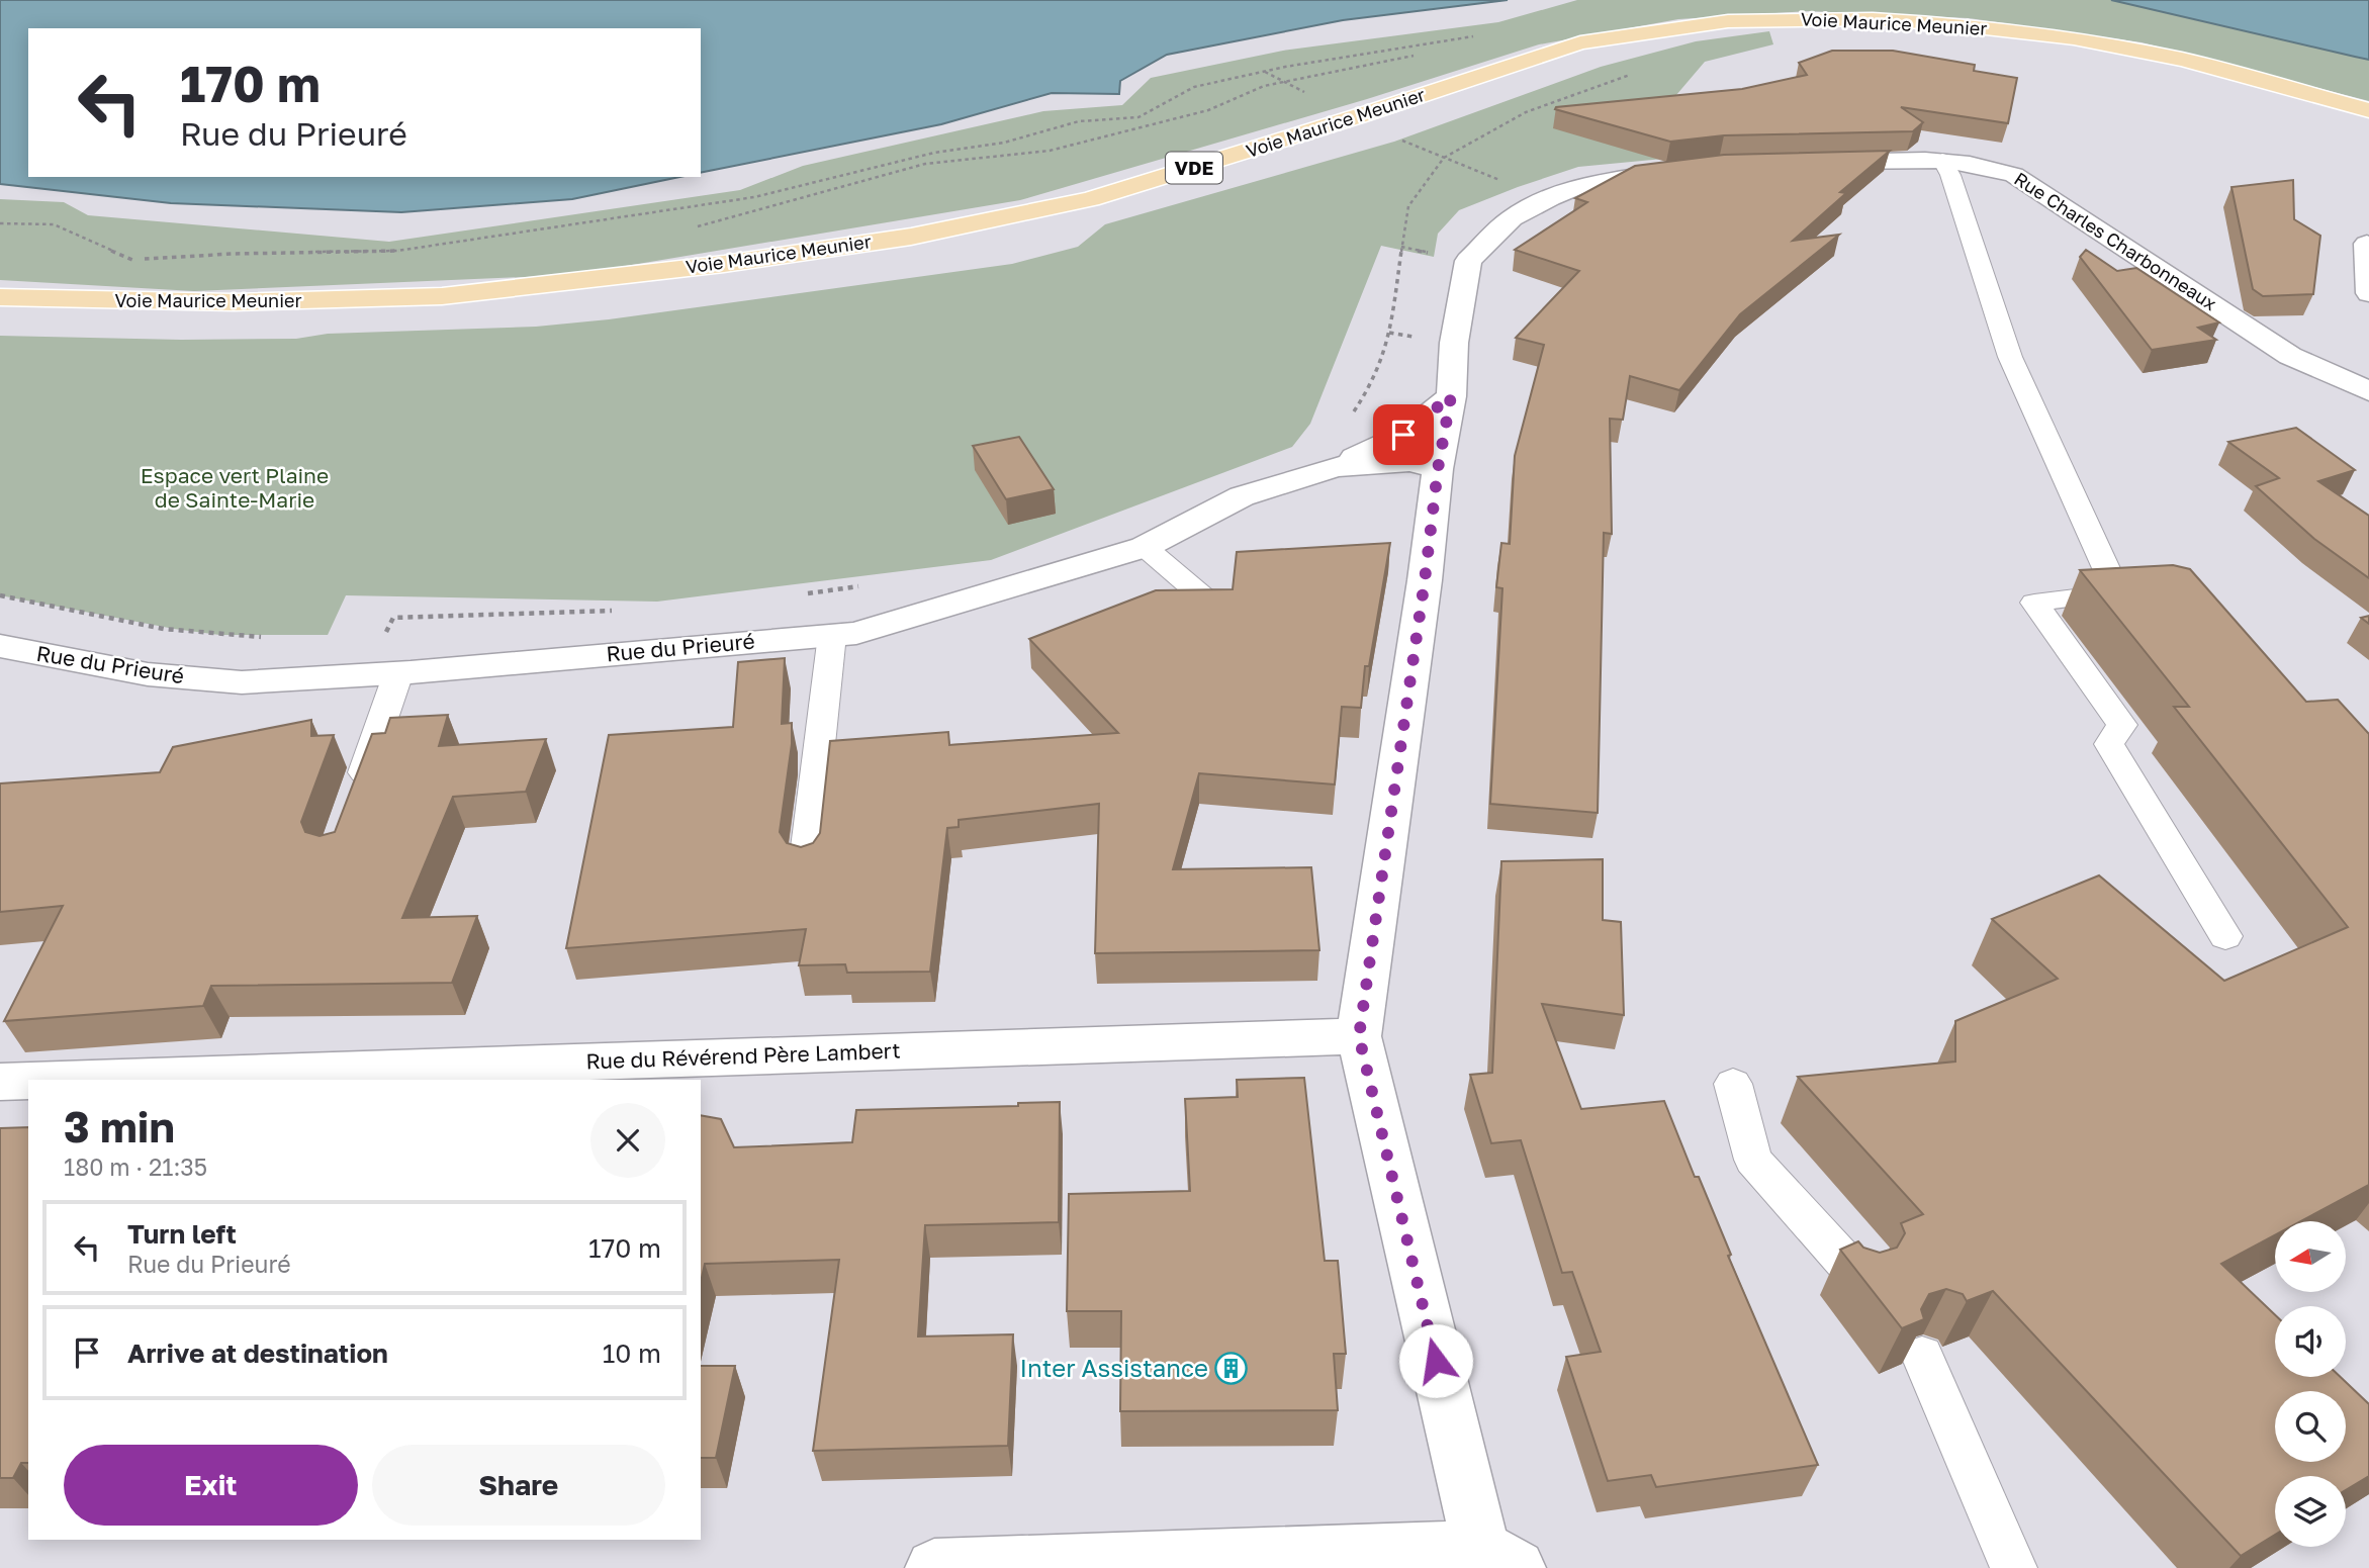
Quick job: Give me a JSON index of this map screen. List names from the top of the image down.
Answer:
{
  "streets": {
    "main road": ["Voie Maurice Meunier", "VDE"],
    "street": ["Rue Charles Charbonneaux", "Rue du Prieuré", "Rue du Révérend Père Lambert"]
  },
  "parks": ["Espace vert Plaine de Sainte-Marie"],
  "places": {
    "building": ["Inter Assistance"]
  },
  "north": "left",
  "page": {
    "turn": ["170 m", "Rue du Prieuré"],
    "heading": ["3 min", "180 m · 21:35"],
    "list": [
      {
        "name": "Turn left",
        "note": "Rue du Prieuré",
        "value": "170 m"
      },
      {
        "name": "Arrive at destination",
        "value": "10 m"
      }
    ],
    "buttons": ["Exit", "Share"]
  }
}
